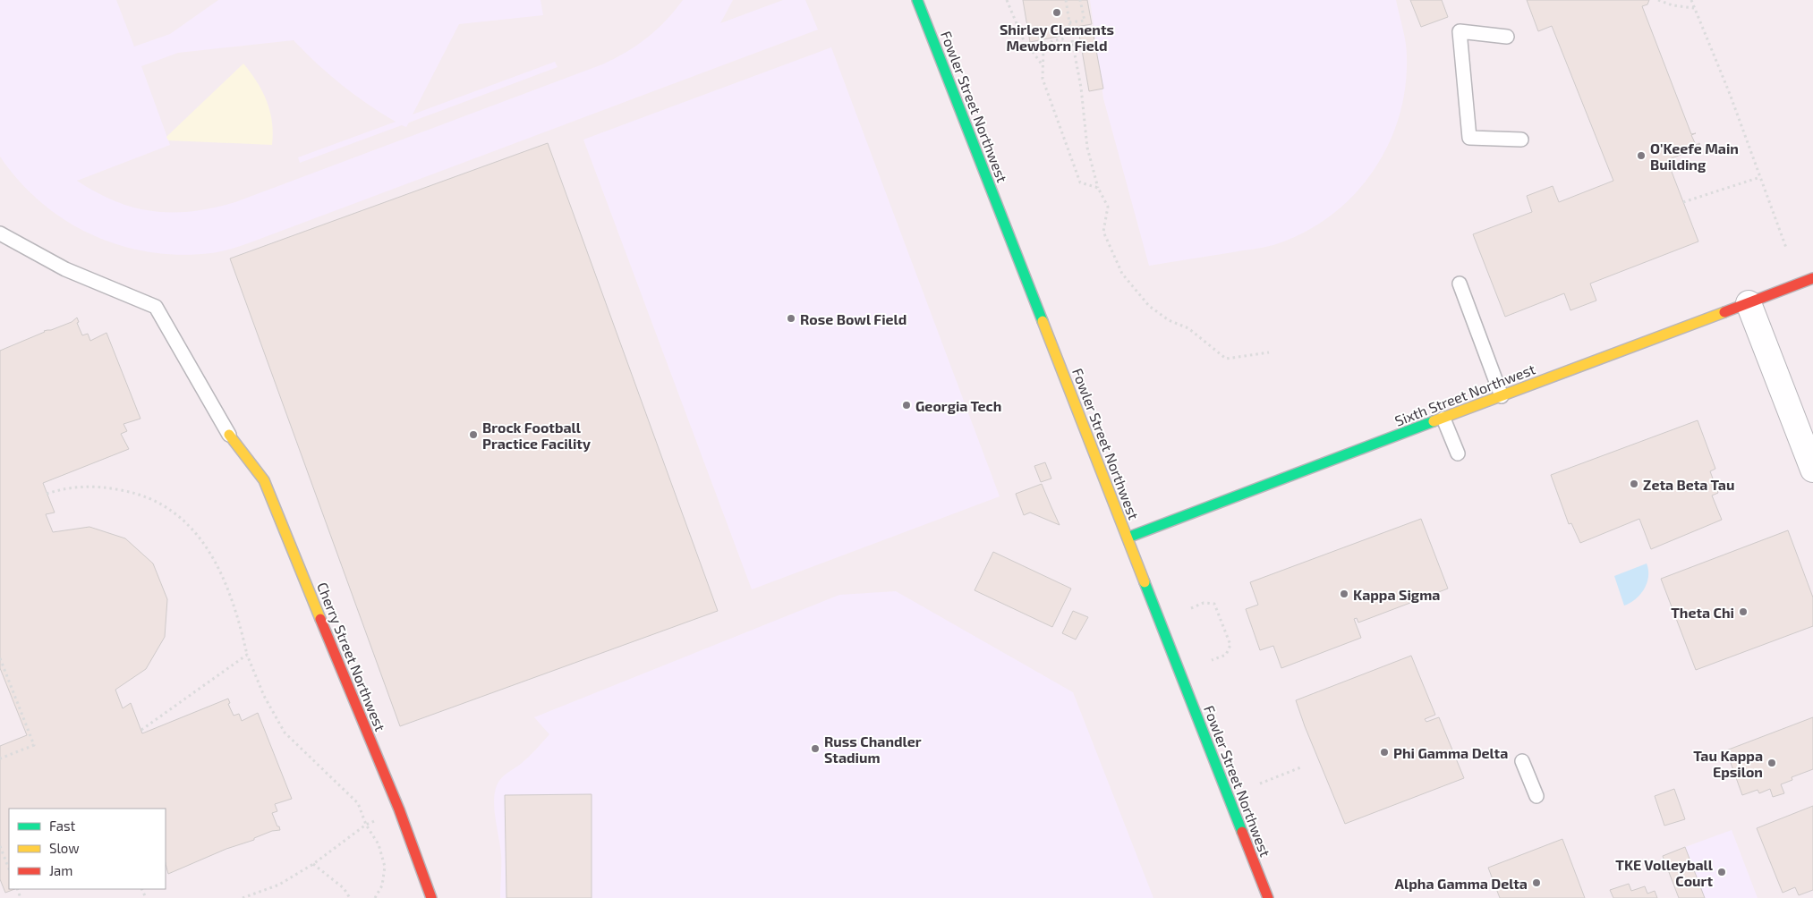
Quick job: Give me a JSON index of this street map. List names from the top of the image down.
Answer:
{
  "streets": {
    "street": ["Fowler Street Northwest", "Sixth Street Northwest", "Cherry Street Northwest"]
  },
  "crossings": [
    ["Fowler Street Northwest", "Sixth Street Northwest"]
  ],
  "places": [
    "Shirley Clements Mewborn Field",
    "O'Keefe Main Building",
    "Rose Bowl Field",
    "Georgia Tech",
    "Brock Football Practice Facility",
    "Zeta Beta Tau",
    "Kappa Sigma",
    "Theta Chi",
    "Russ Chandler Stadium",
    "Phi Gamma Delta",
    "Tau Kappa Epsilon",
    "TKE Volleyball Court",
    "Alpha Gamma Delta"
  ],
  "legend": ["Fast", "Slow", "Jam"]
}
